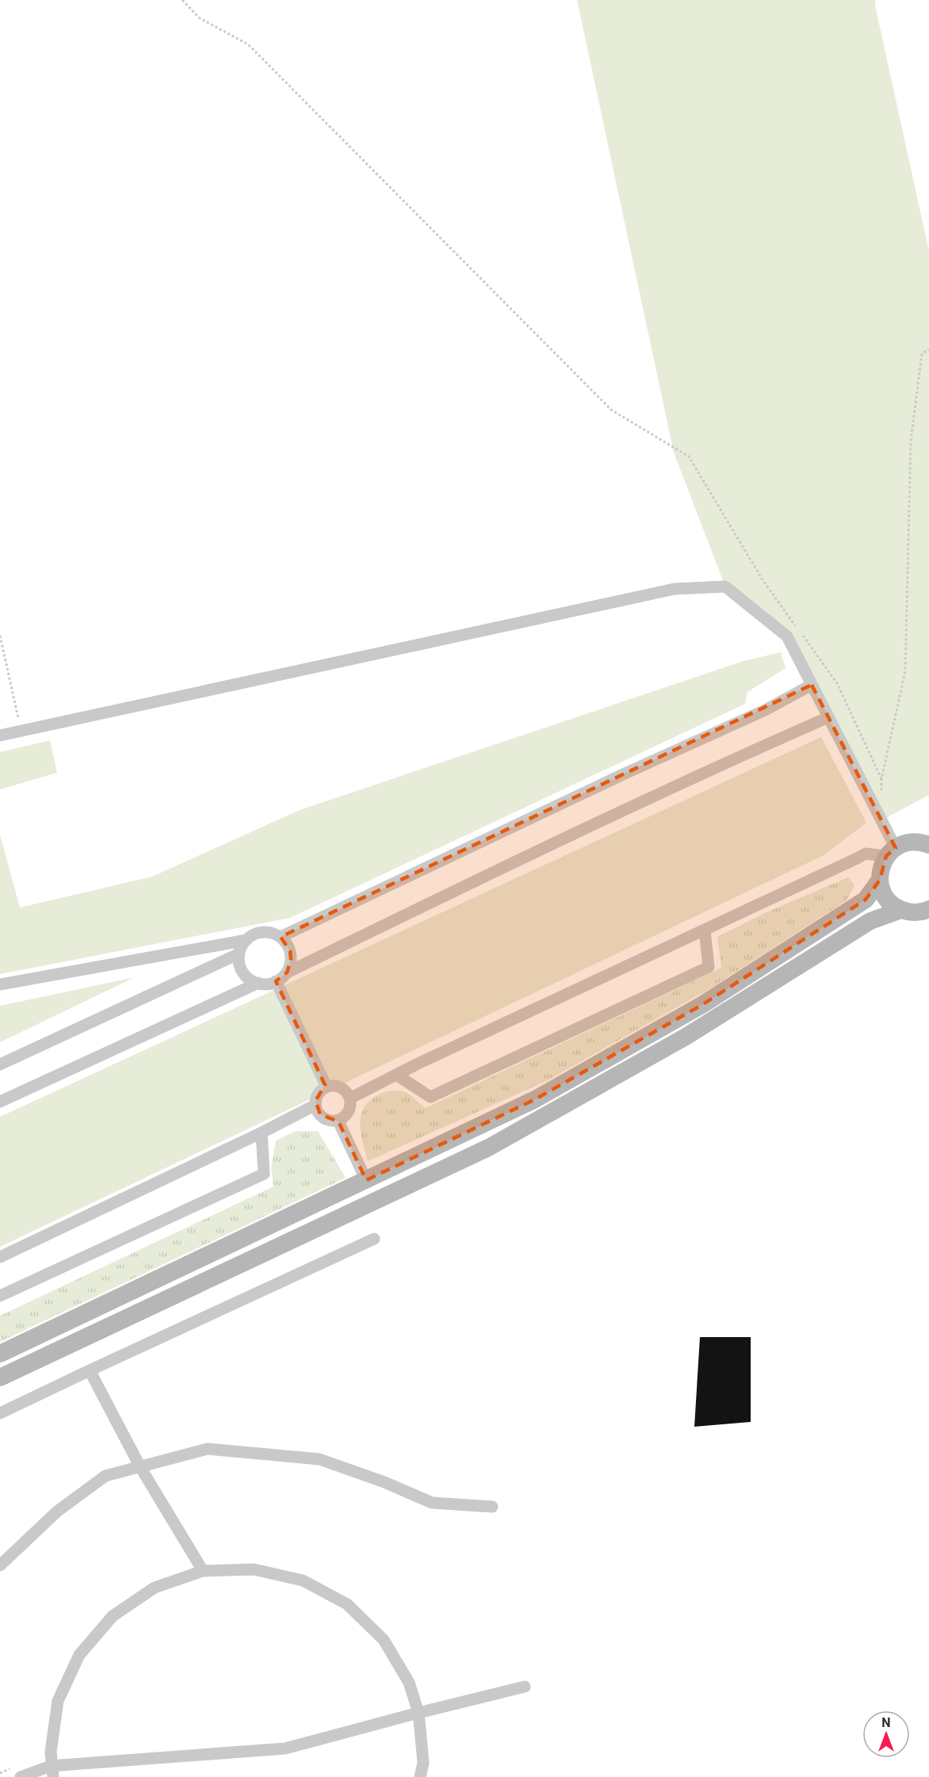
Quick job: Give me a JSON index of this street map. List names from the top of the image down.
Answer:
{
  "north": "top"
}
